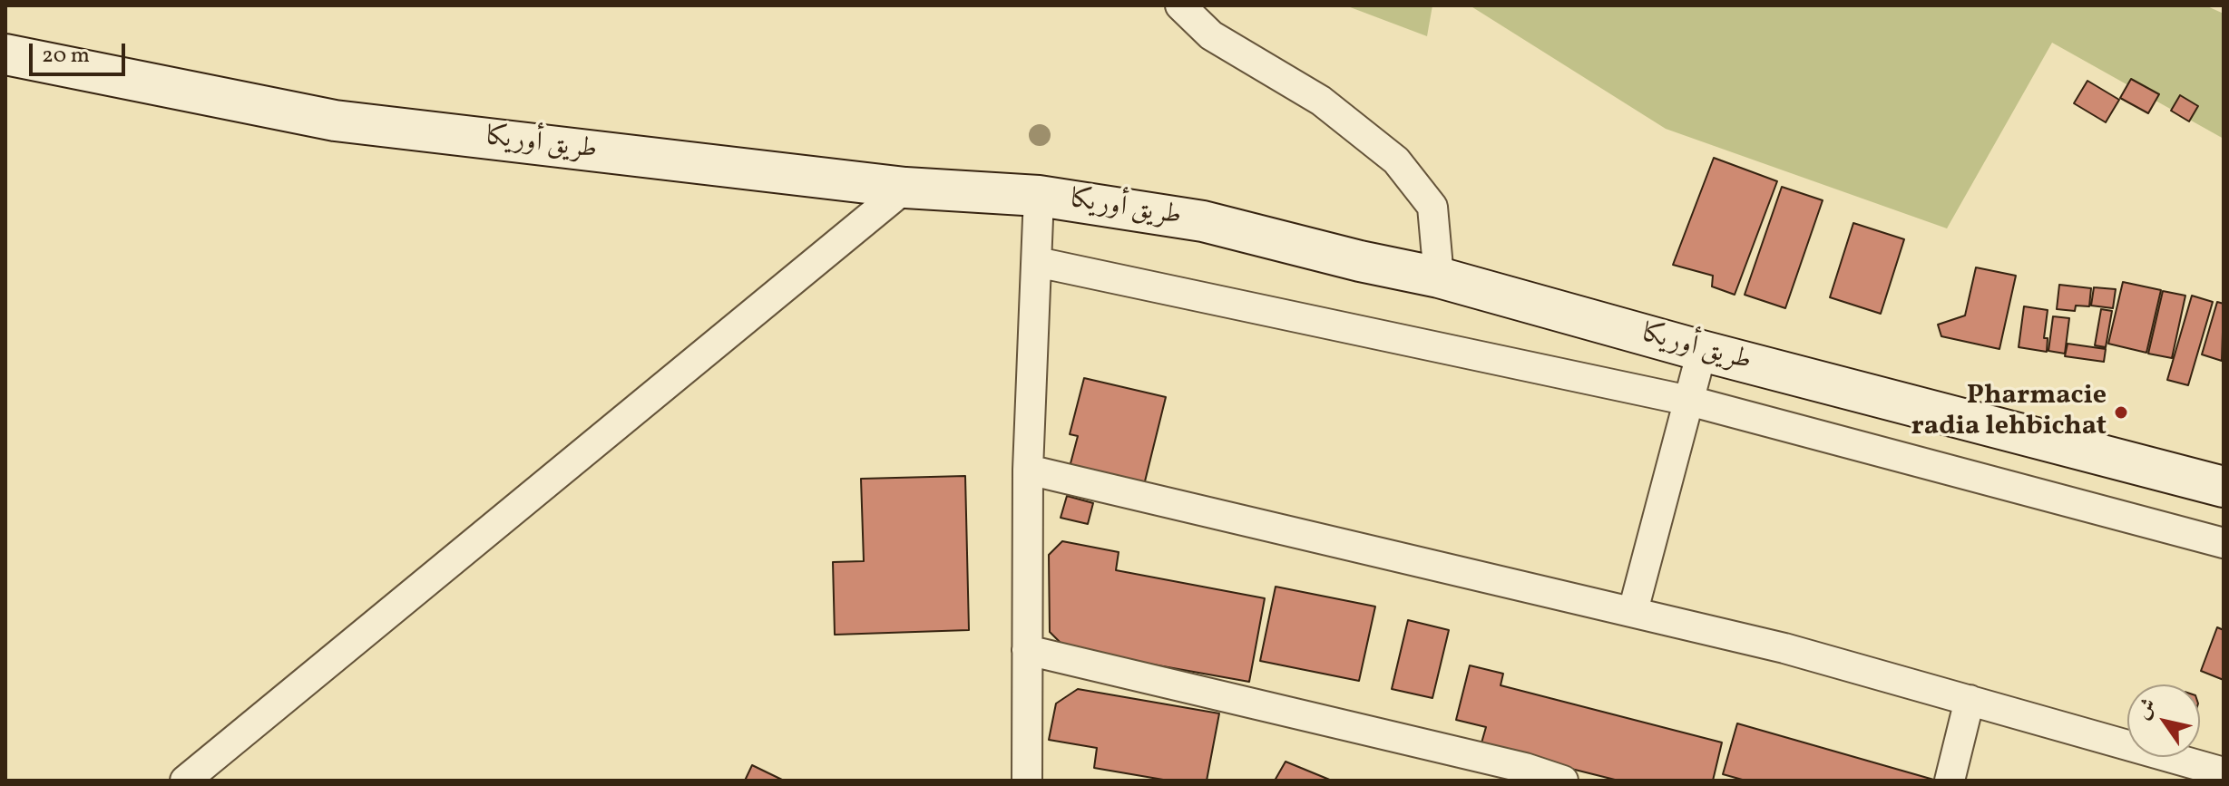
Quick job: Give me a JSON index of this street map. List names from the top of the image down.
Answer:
{
  "streets": {
    "street": ["طريق أوريكا"]
  },
  "places": ["Pharmacie radia lehbichat"],
  "scale_bar": "20 m",
  "north": "top left"
}
